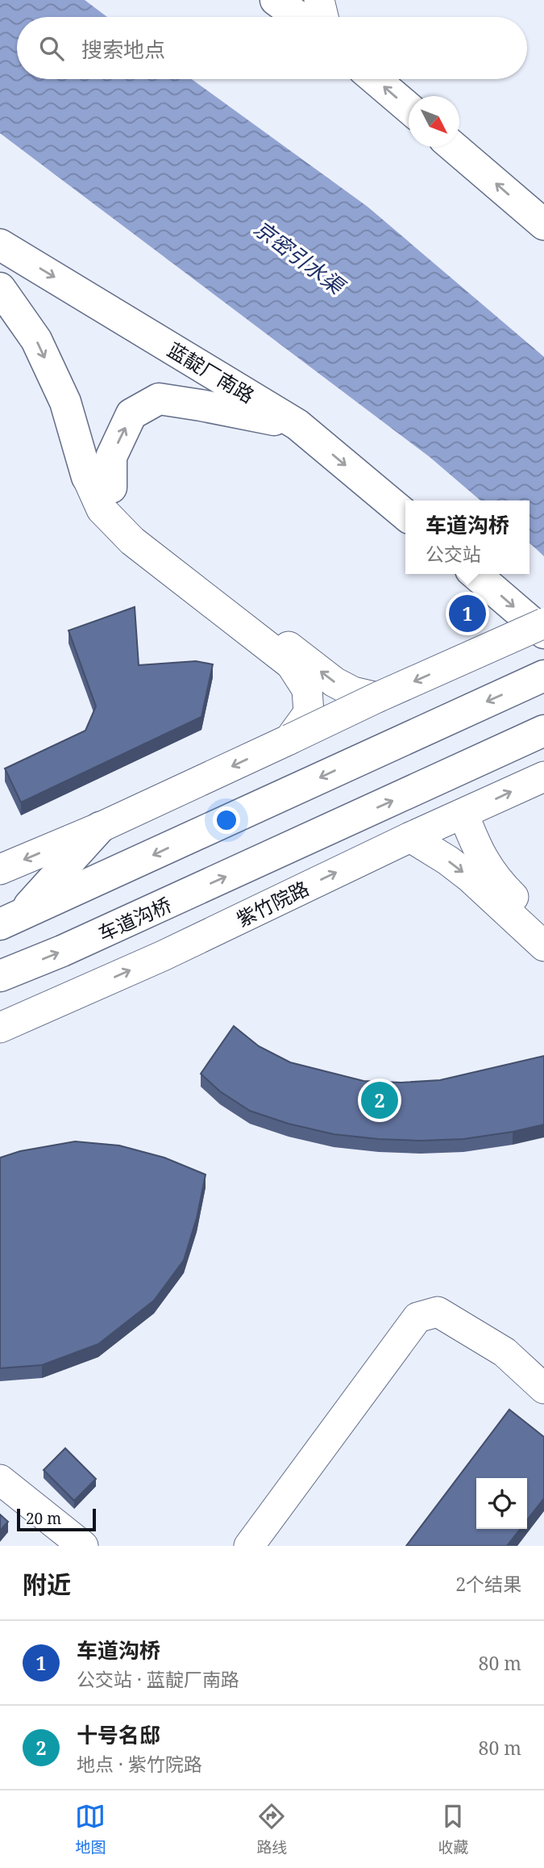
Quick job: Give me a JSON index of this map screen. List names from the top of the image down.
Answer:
{
  "streets": {
    "highway": ["蓝靛厂南路", "车道沟桥"],
    "street": ["紫竹院路"]
  },
  "one_way": ["蓝靛厂南路"],
  "water": ["京密引水渠"],
  "scale_bar": "20 m",
  "north": "bottom right",
  "page": {
    "search": "搜索地点",
    "popup": ["车道沟桥", "公交站"],
    "pins": ["1", "2"],
    "scale": "20 m",
    "heading": ["附近", "2个结果"],
    "list": [
      {
        "mark": "1",
        "name": "车道沟桥",
        "note": "公交站 · 蓝靛厂南路",
        "value": "80 m"
      },
      {
        "mark": "2",
        "name": "十号名邸",
        "note": "地点 · 紫竹院路",
        "value": "80 m"
      }
    ],
    "nav": ["地图", "路线", "收藏"]
  }
}
